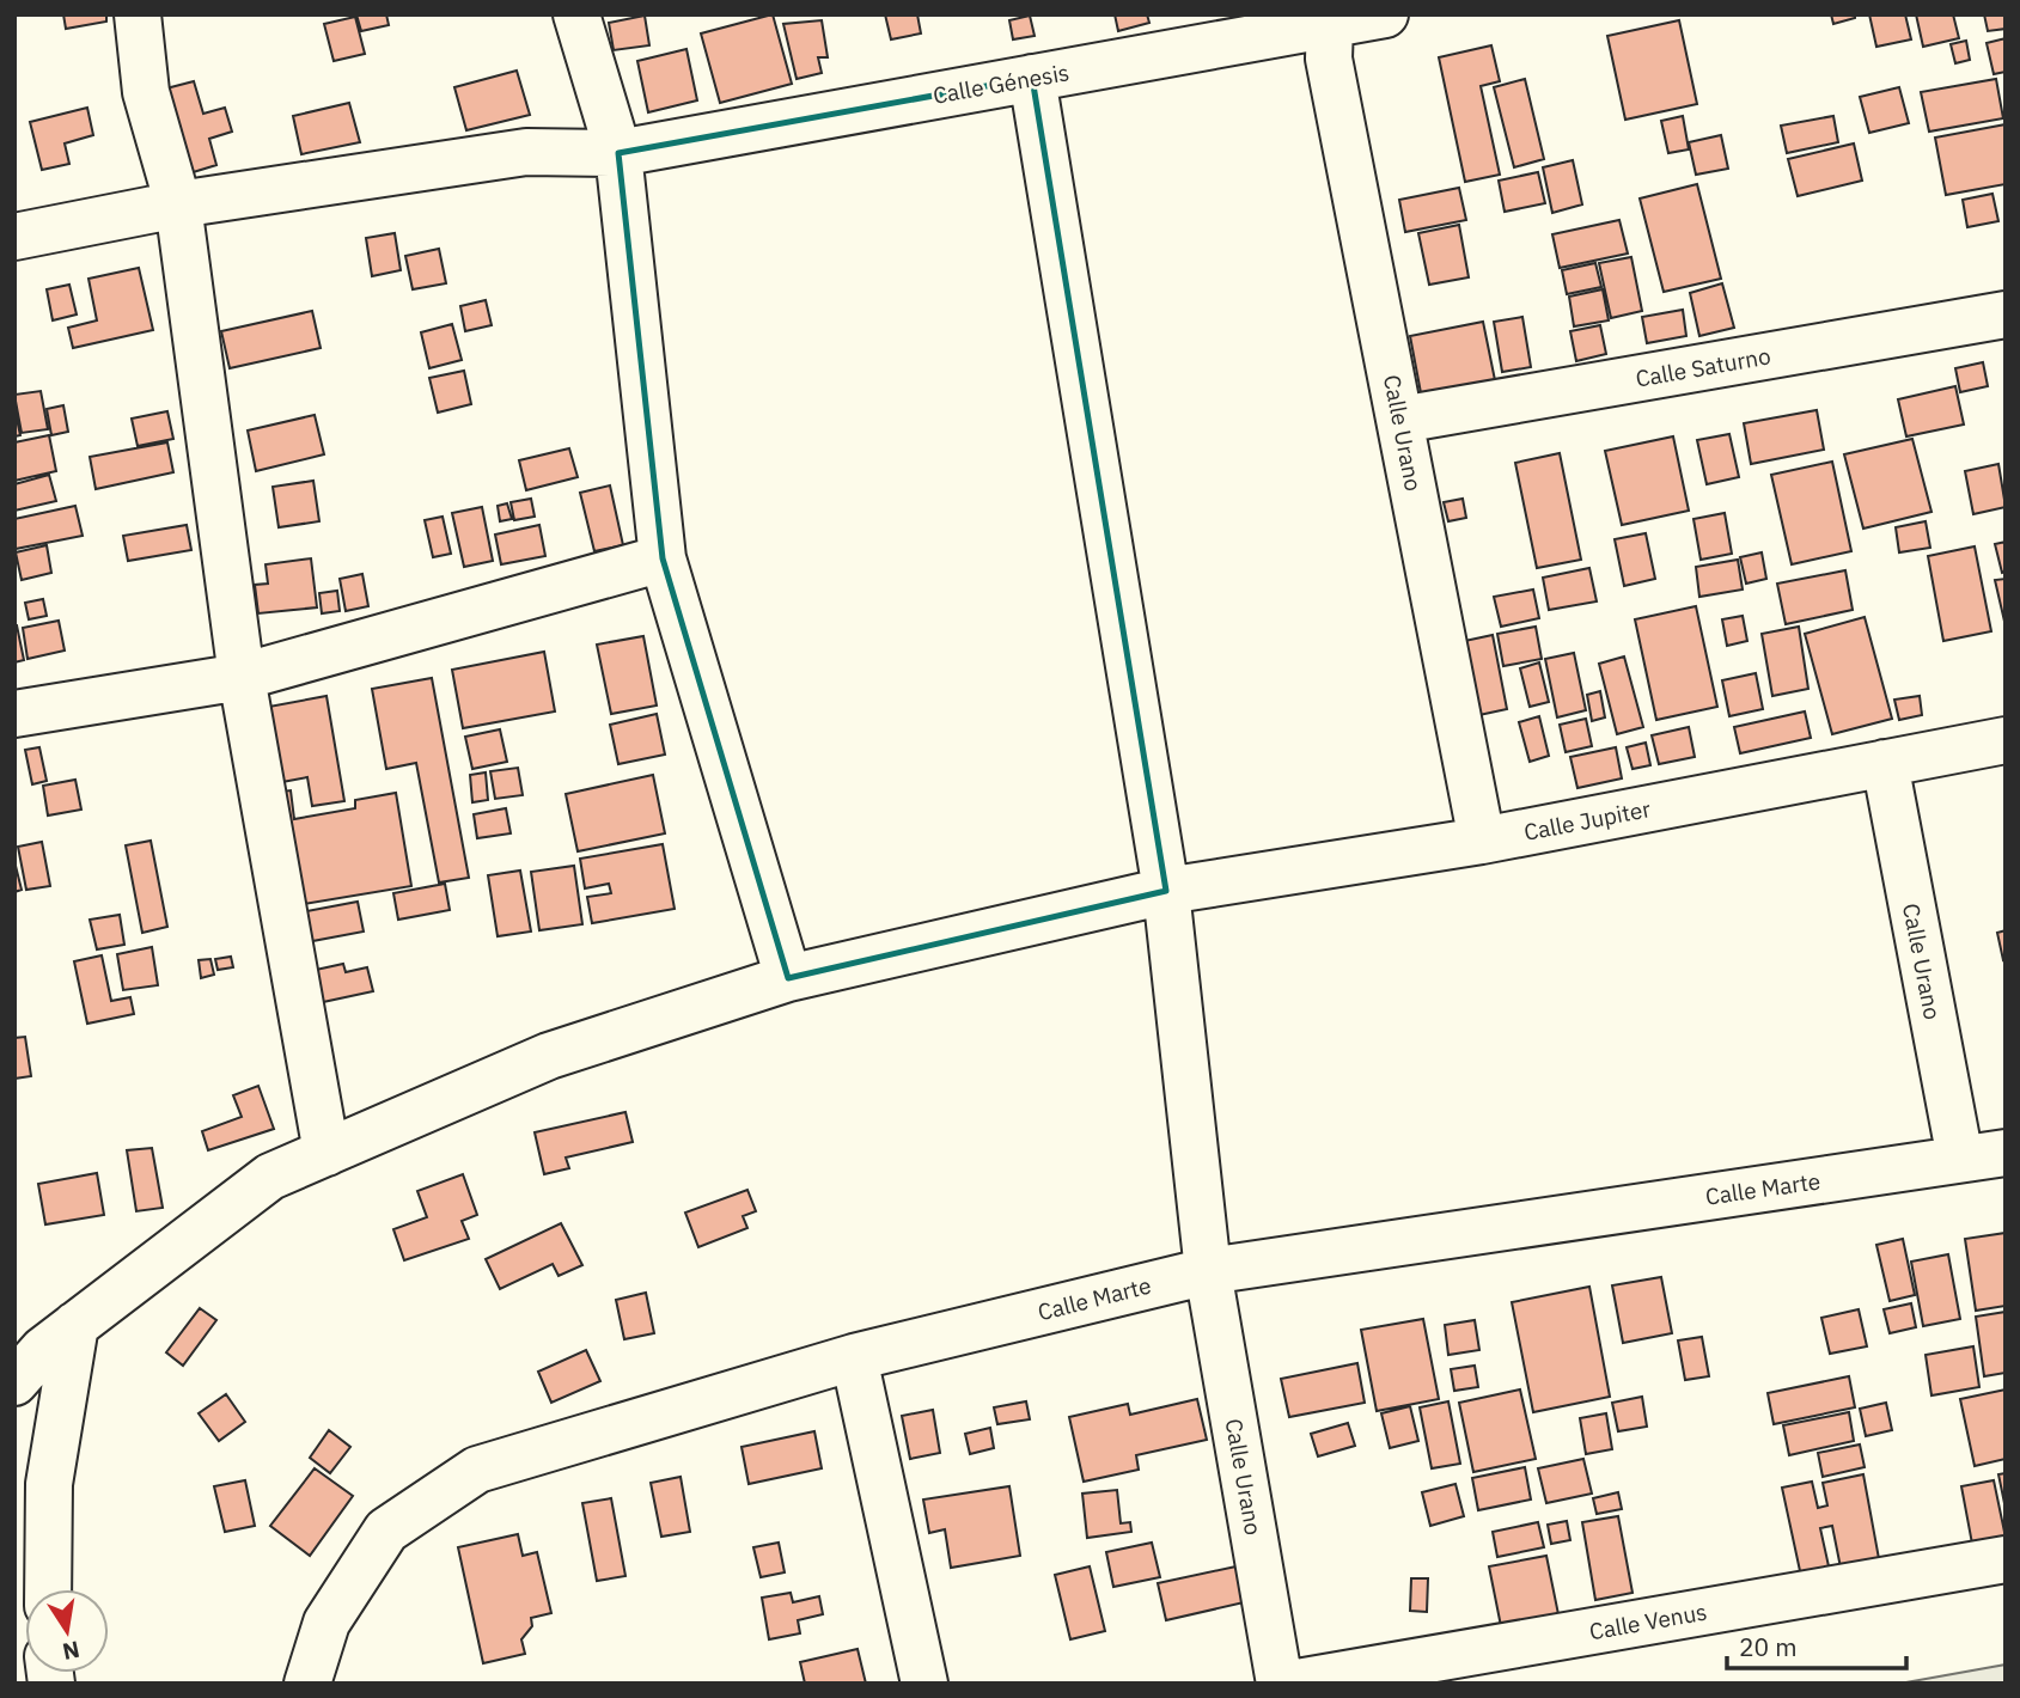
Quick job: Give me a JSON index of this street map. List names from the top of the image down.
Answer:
{
  "streets": {
    "street": [
      "Calle Génesis",
      "Calle Saturno",
      "Calle Urano",
      "Calle Jupiter",
      "Calle Marte",
      "Calle Venus"
    ]
  },
  "crossings": [
    ["Calle Génesis", "Calle Urano"],
    ["Calle Saturno", "Calle Urano"],
    ["Calle Urano", "Calle Jupiter"],
    ["Calle Urano", "Calle Marte"]
  ],
  "scale_bar": "20 m",
  "north": "bottom"
}
